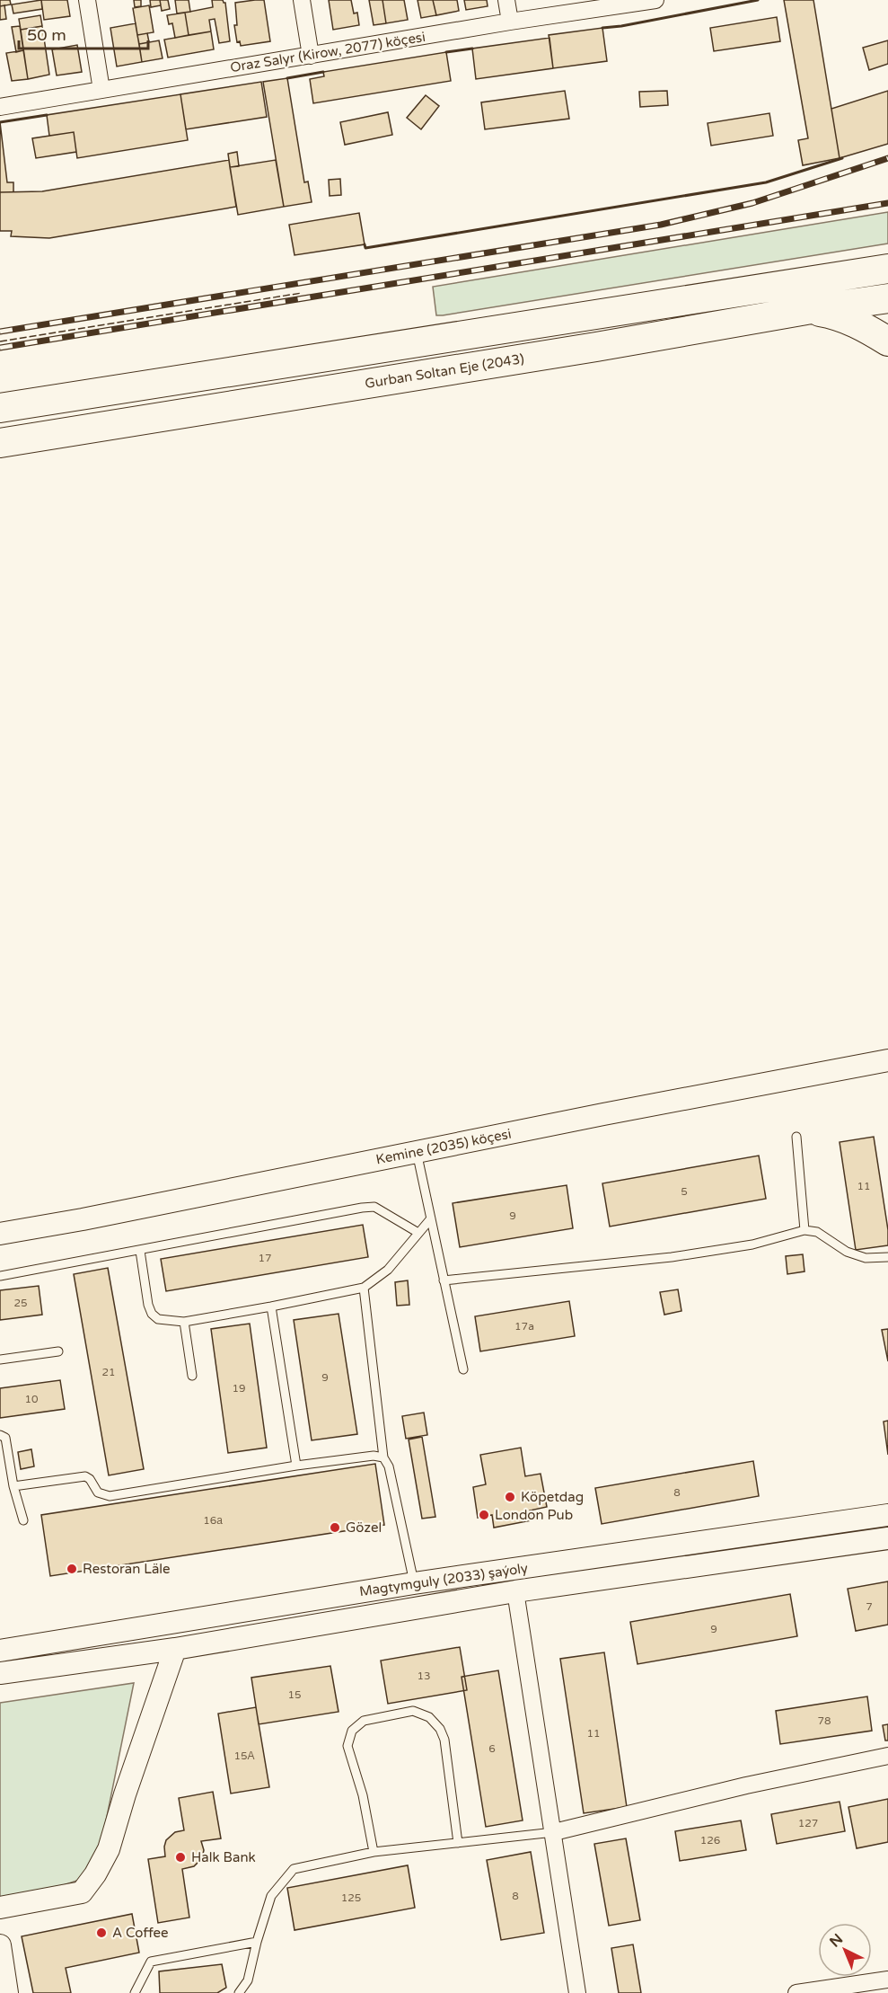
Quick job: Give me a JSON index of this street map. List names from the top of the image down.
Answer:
{
  "streets": {
    "highway": ["Gurban Soltan Eje (2043)"],
    "main road": ["Kemine (2035) köçesi", "Magtymguly (2033) şaýoly"],
    "street": ["Oraz Salyr (Kirow, 2077) köçesi"]
  },
  "places": [
    "Köpetdag",
    "London Pub",
    "Gözel",
    "Restoran Läle",
    "Halk Bank",
    "A Coffee"
  ],
  "house_numbers": [
    "11",
    "5",
    "9",
    "17",
    "25",
    "17a",
    "21",
    "9",
    "19",
    "10",
    "8",
    "16а",
    "7",
    "9",
    "13",
    "15",
    "78",
    "11",
    "6",
    "15А",
    "127",
    "126",
    "8",
    "125"
  ],
  "scale_bar": "50 m",
  "north": "top left"
}
